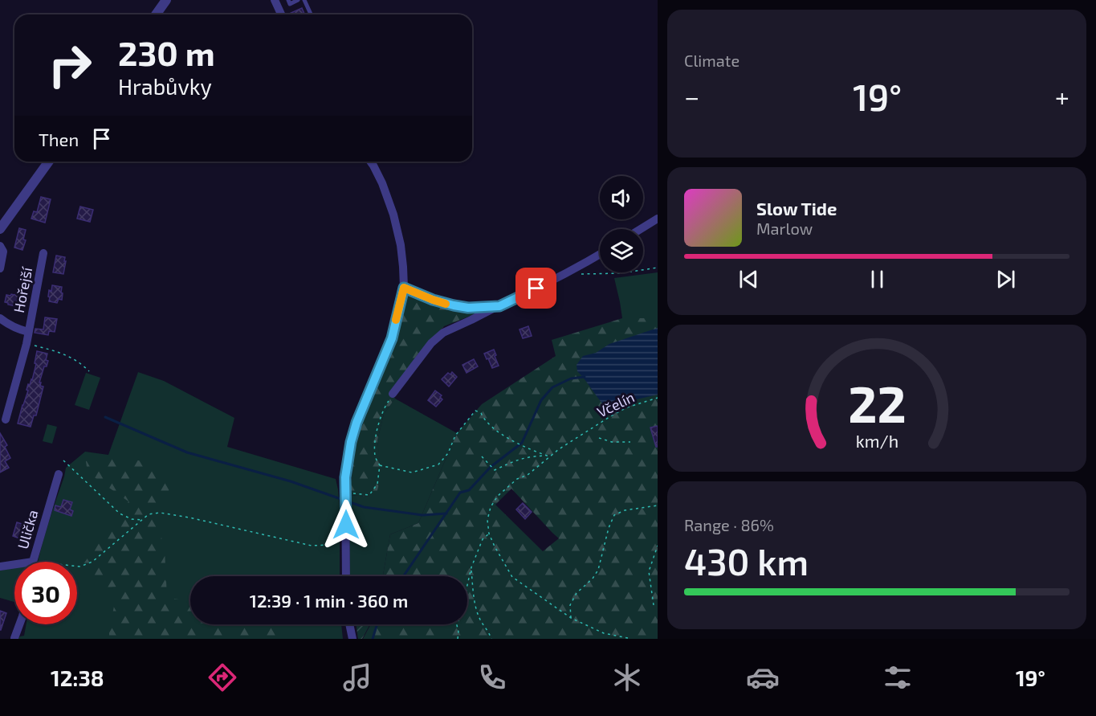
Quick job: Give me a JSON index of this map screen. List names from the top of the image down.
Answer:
{
  "streets": {
    "street": ["Hořejší", "Ulička"],
    "path": ["Včelín"]
  },
  "page": {
    "tile": [
      "Climate",
      ["Range · 86%", "430 km"]
    ],
    "turn": ["230 m", "Hrabůvky"],
    "heat": ["−", "19°", "+"],
    "then": "Then",
    "song": ["Slow Tide", "Marlow"],
    "limit": "30",
    "trip": "12:39 · 1 min · 360 m",
    "tabs": ["12:38", "19°"],
    "gauge": ["22", "km/h"]
  }
}
